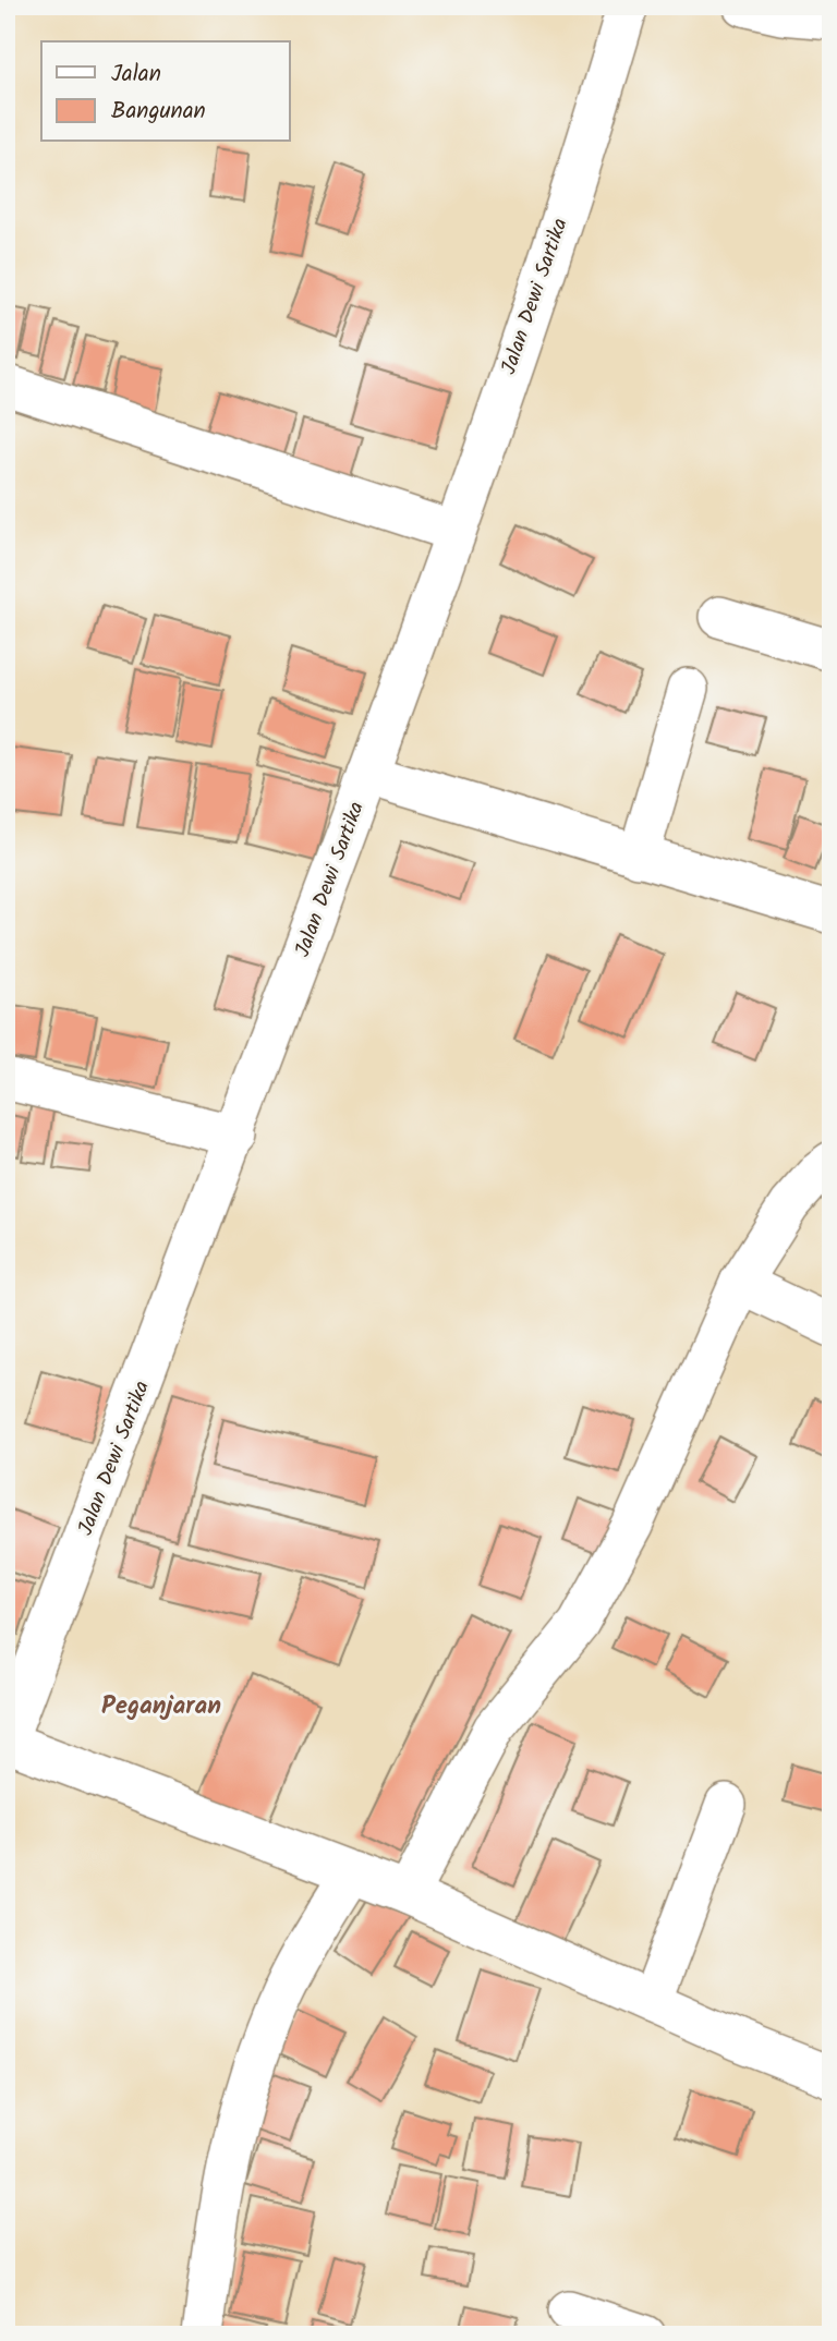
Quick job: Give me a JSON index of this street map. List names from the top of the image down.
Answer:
{
  "streets": {
    "street": ["Jalan Dewi Sartika"]
  },
  "districts": ["Peganjaran"],
  "legend": ["Jalan", "Bangunan"]
}
